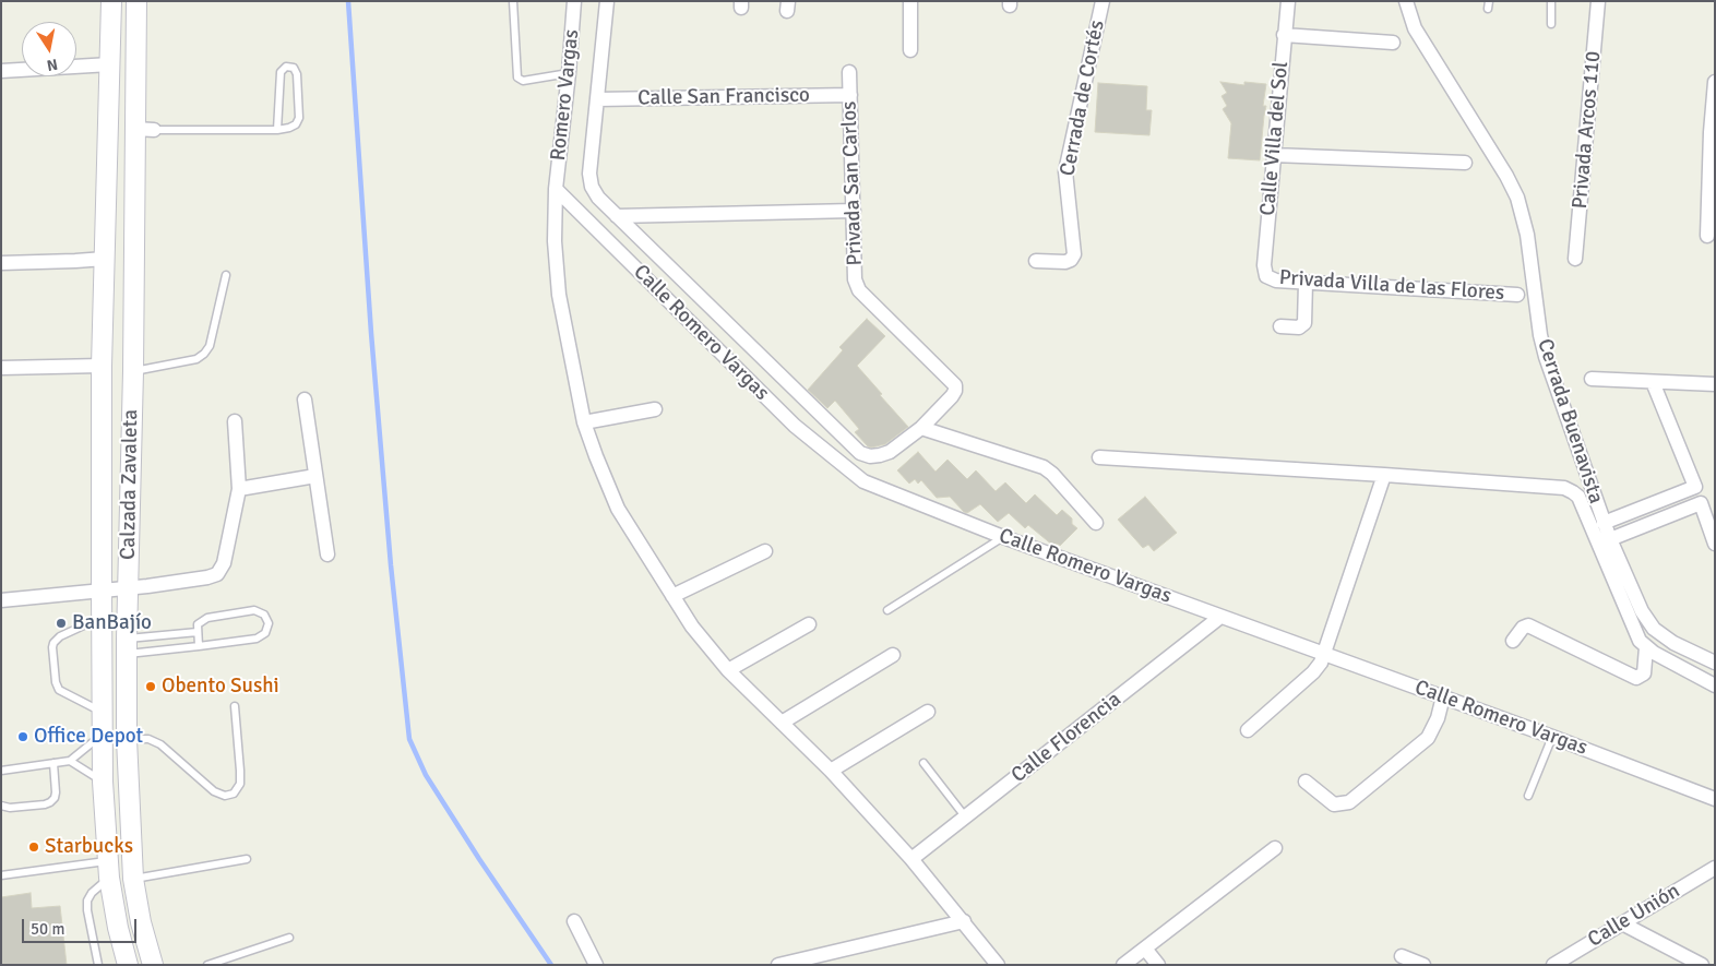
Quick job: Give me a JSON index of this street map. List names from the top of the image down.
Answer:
{
  "streets": {
    "main road": ["Calzada Zavaleta"],
    "street": [
      "Romero Vargas",
      "Calle San Francisco",
      "Cerrada de Cortés",
      "Privada Arcos 110",
      "Calle Villa del Sol",
      "Privada San Carlos",
      "Privada Villa de las Flores",
      "Calle Romero Vargas",
      "Cerrada Buenavista",
      "Calle Florencia",
      "Calle Unión"
    ]
  },
  "crossings": [
    ["Romero Vargas", "Calle Romero Vargas"],
    ["Calle San Francisco", "Privada San Carlos"],
    ["Calle Villa del Sol", "Privada Villa de las Flores"],
    ["Calle Romero Vargas", "Calle Florencia"]
  ],
  "places": [
    "BanBajío",
    "Obento Sushi",
    "Office Depot",
    "Starbucks"
  ],
  "scale_bar": "50 m",
  "north": "bottom"
}
